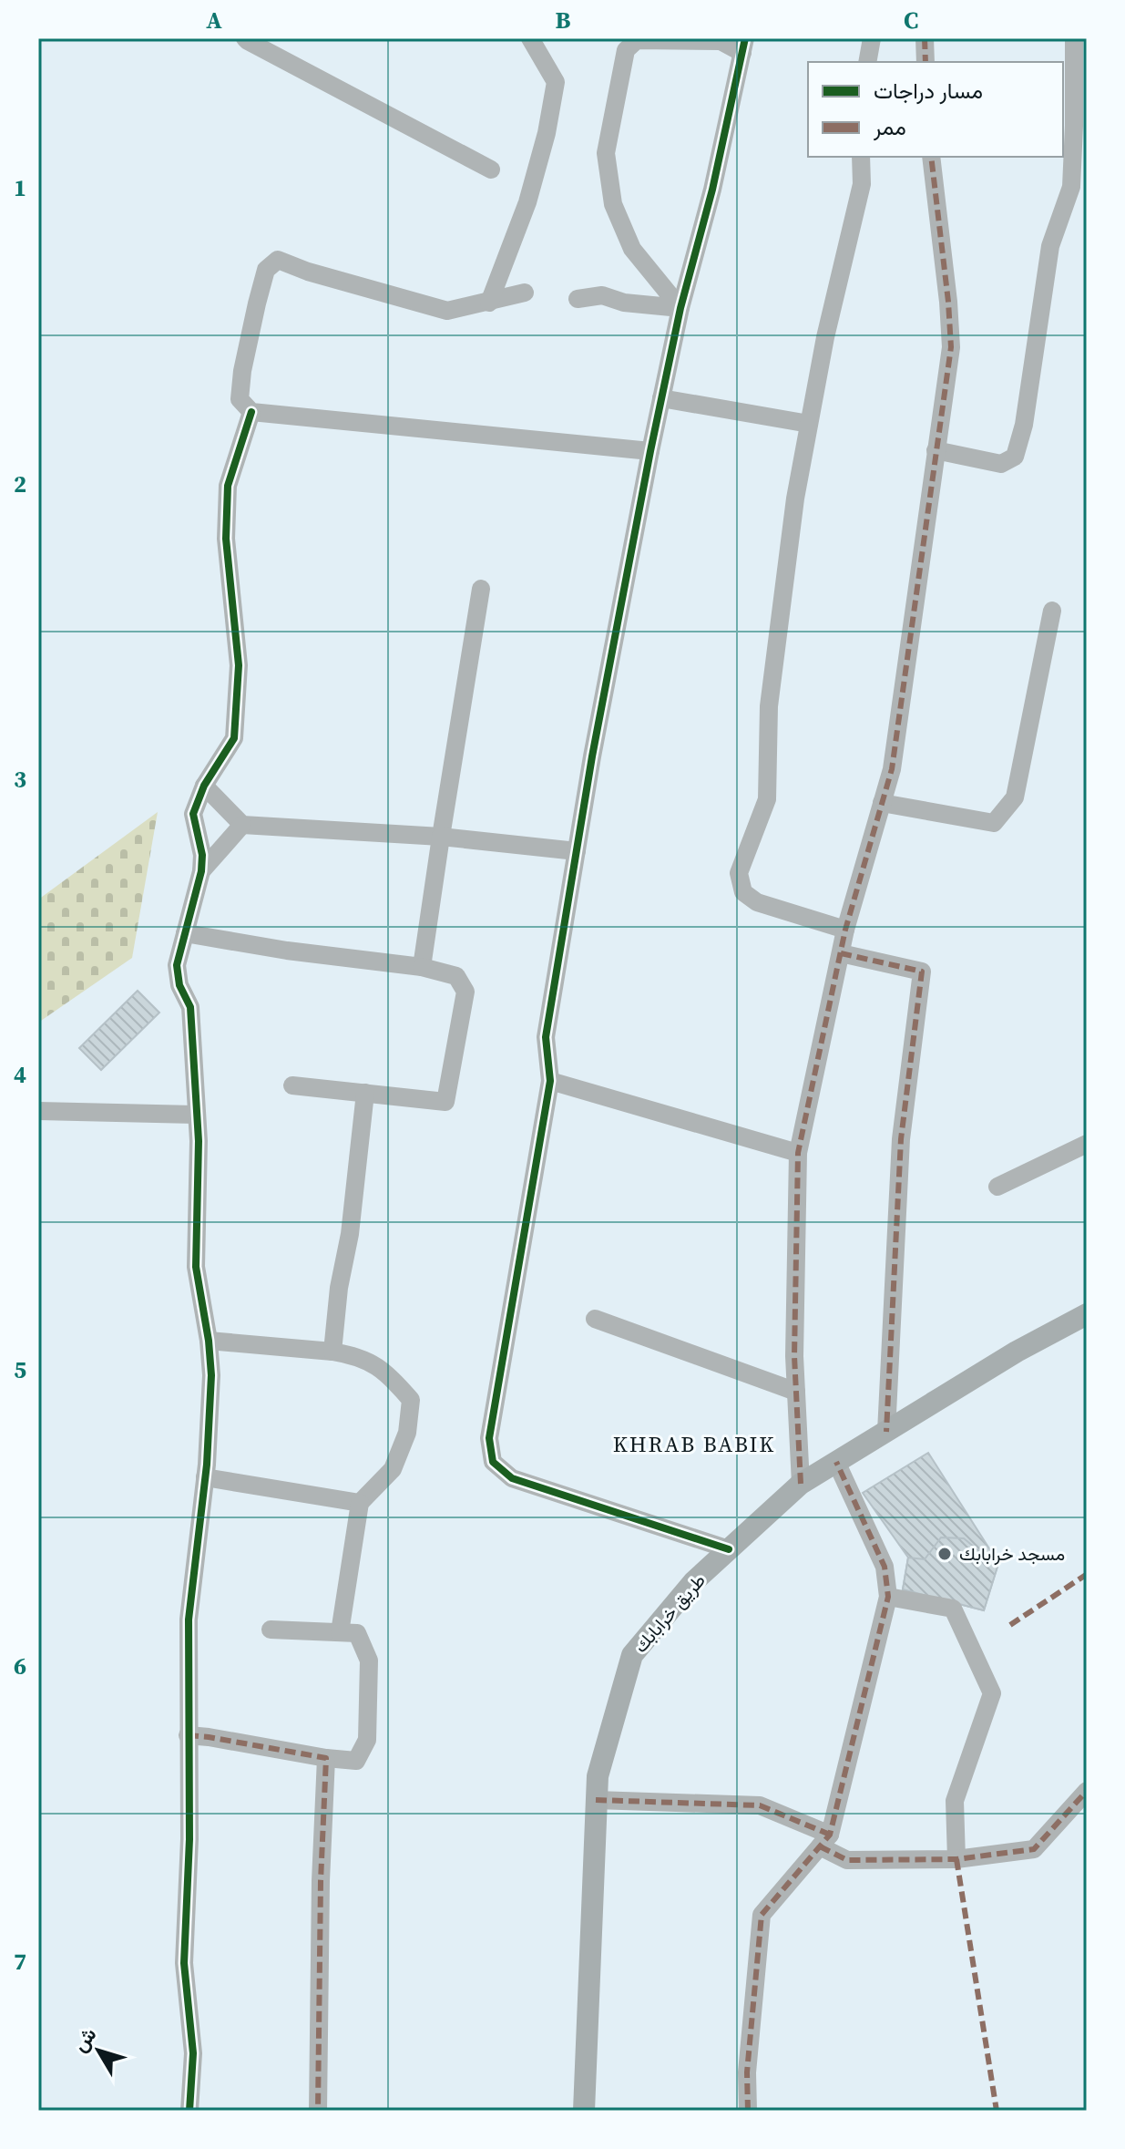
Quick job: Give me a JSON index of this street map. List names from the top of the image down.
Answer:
{
  "streets": {
    "main road": ["طريق خرابابك"]
  },
  "districts": ["KHRAB BABIK"],
  "places": ["مسجد خرابابك"],
  "legend": ["مسار دراجات", "ممر"],
  "north": "top left",
  "grid": {
    "columns": ["A", "B", "C"],
    "rows": [
      "1",
      "2",
      "3",
      "4",
      "5",
      "6",
      "7"
    ]
  }
}
